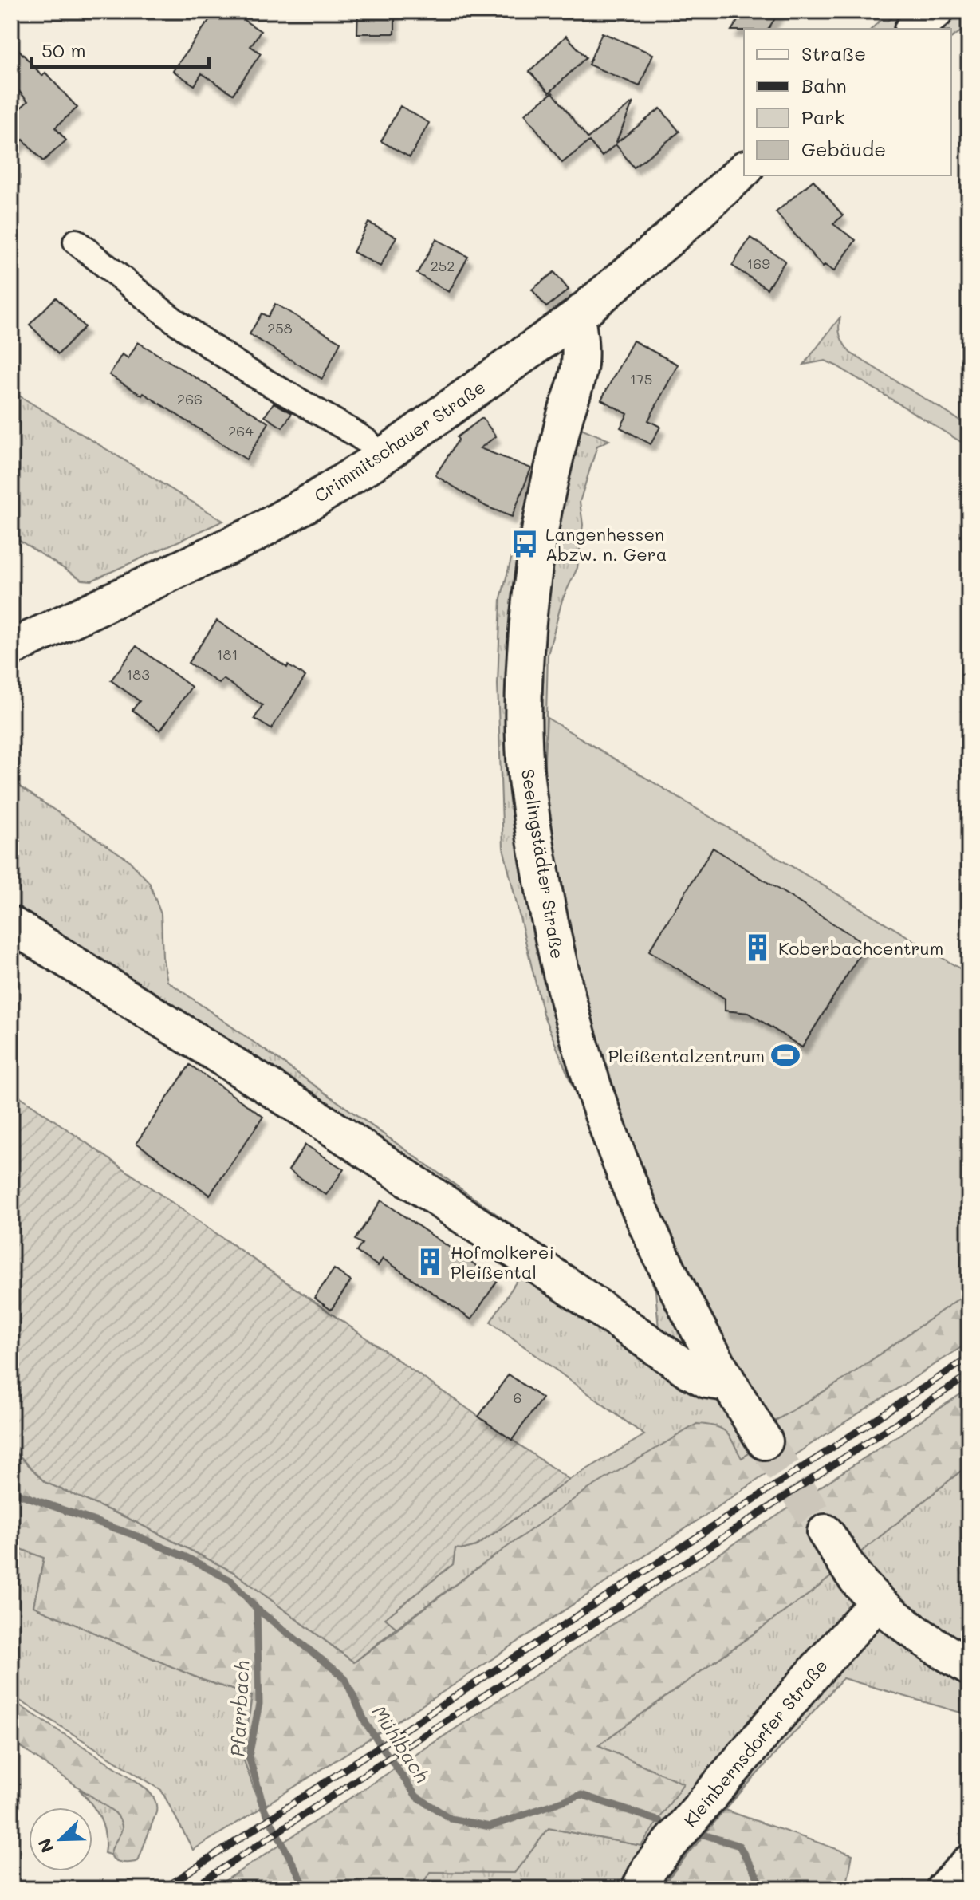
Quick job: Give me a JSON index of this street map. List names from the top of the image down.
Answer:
{
  "streets": {
    "street": ["Crimmitschauer Straße", "Seelingstädter Straße", "Kleinbernsdorfer Straße"]
  },
  "crossings": [
    ["Crimmitschauer Straße", "Seelingstädter Straße"]
  ],
  "water": ["Pfarrbach", "Mühlbach"],
  "places": {
    "bus stop": ["Langenhessen Abzw. n. Gera"],
    "building": ["Koberbachcentrum", "Hofmolkerei Pleißental"],
    "sports": ["Pleißentalzentrum"]
  },
  "house_numbers": [
    "169",
    "252",
    "258",
    "175",
    "266",
    "264",
    "181",
    "183",
    "6"
  ],
  "legend": [
    "Straße",
    "Bahn",
    "Park",
    "Gebäude"
  ],
  "scale_bar": "50 m",
  "north": "bottom left"
}
